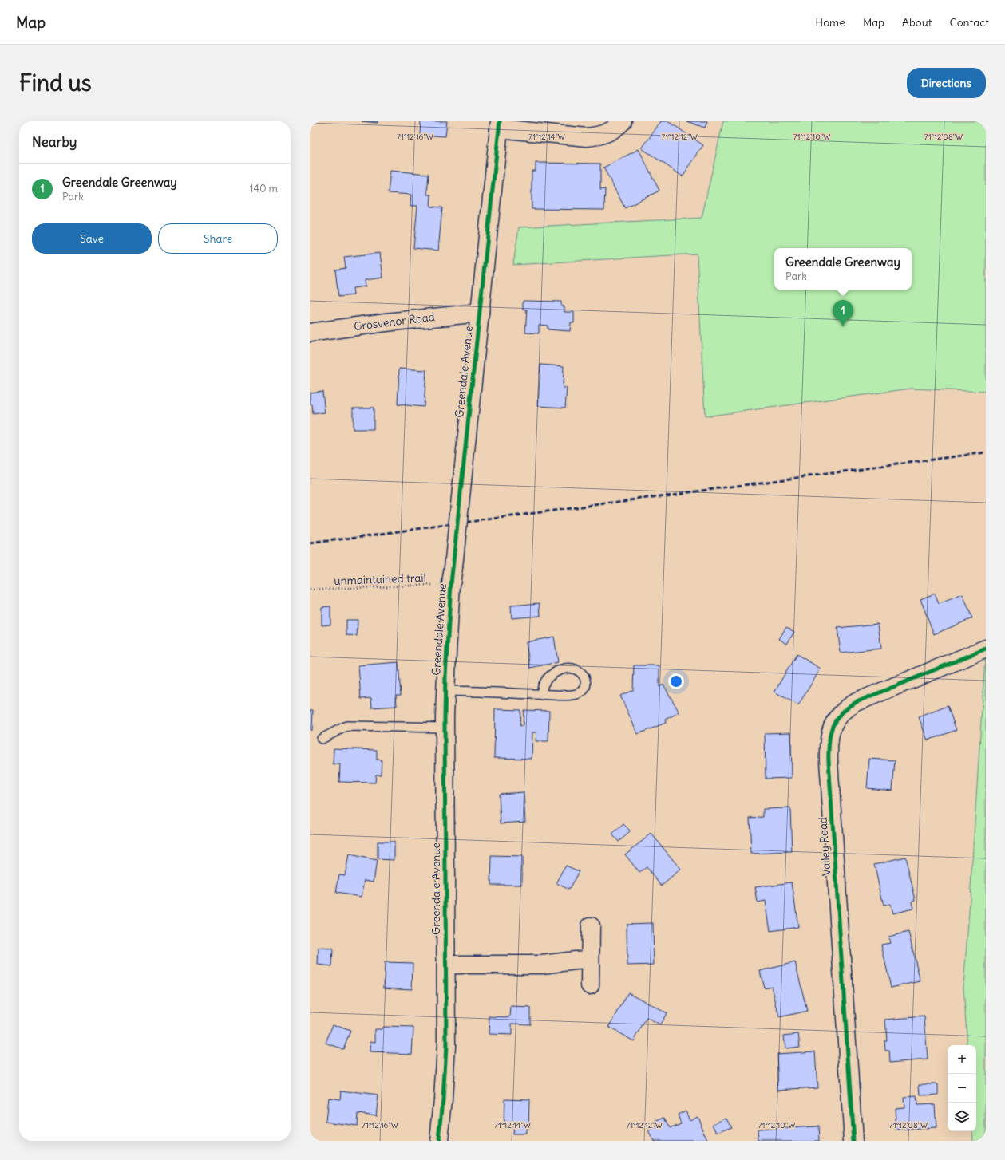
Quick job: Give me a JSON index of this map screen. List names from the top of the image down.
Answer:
{
  "streets": {
    "street": ["Grosvenor Road", "Greendale Avenue", "Valley Road"],
    "path": ["unmaintained trail"]
  },
  "crossings": [
    ["Grosvenor Road", "Greendale Avenue"],
    ["Greendale Avenue", "unmaintained trail"]
  ],
  "page": {
    "header": "Map",
    "nav": [
      "Home",
      "Map",
      "About",
      "Contact"
    ],
    "buttons": [
      "Directions",
      ["Save", "Share"]
    ],
    "title": "Find us",
    "heading": "Nearby",
    "list": [
      {
        "mark": "1",
        "name": "Greendale Greenway",
        "note": "Park",
        "value": "140 m"
      }
    ],
    "popup": ["Greendale Greenway", "Park"],
    "pins": "1",
    "map_buttons": ["+", "−"]
  },
  "coordinates": [
    "71°12'16\"W",
    "71°12'14\"W",
    "71°12'12\"W",
    "71°12'10\"W",
    "71°12'08\"W"
  ]
}
